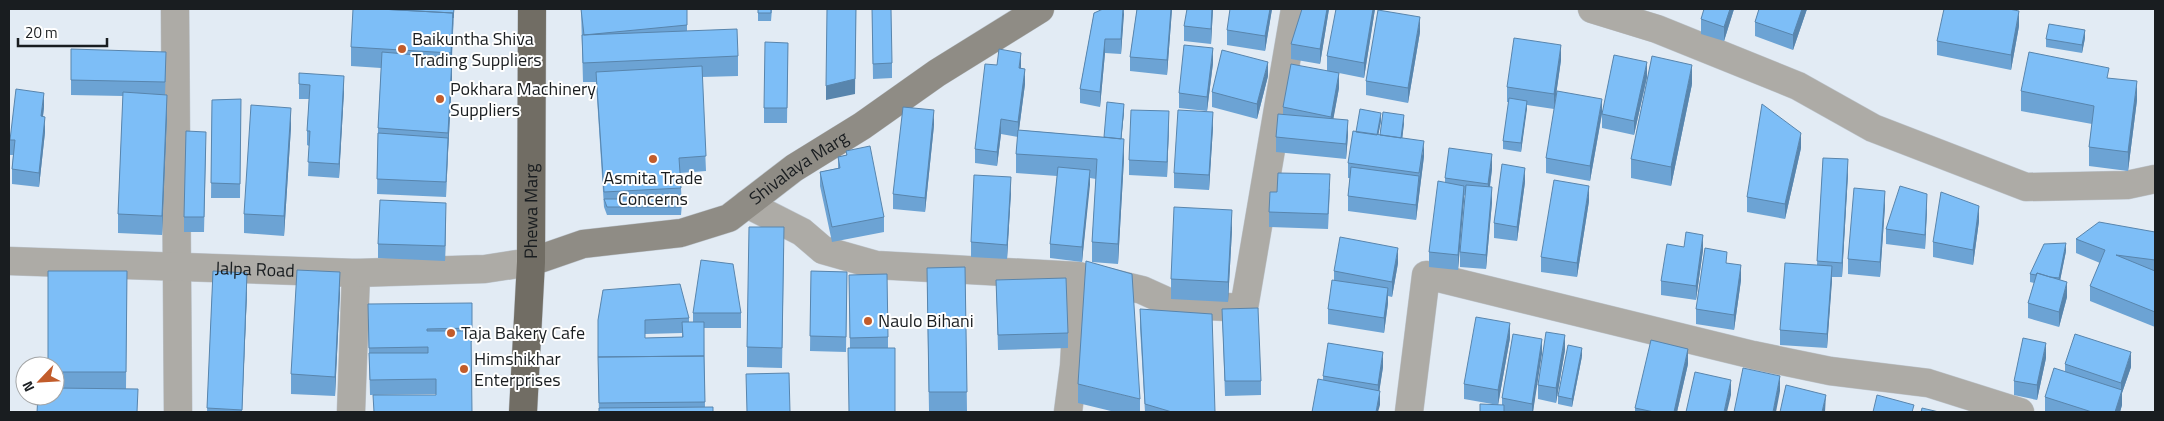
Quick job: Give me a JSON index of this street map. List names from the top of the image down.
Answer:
{
  "streets": {
    "highway": ["Phewa Marg"],
    "main road": ["Shivalaya Marg"],
    "street": ["Jalpa Road"]
  },
  "crossings": [
    ["Shivalaya Marg", "Phewa Marg"],
    ["Shivalaya Marg", "Jalpa Road"],
    ["Phewa Marg", "Jalpa Road"]
  ],
  "places": [
    "Baikuntha Shiva Trading Suppliers",
    "Pokhara Machinery Suppliers",
    "Asmita Trade Concerns",
    "Naulo Bihani",
    "Taja Bakery Cafe",
    "Himshikhar Enterprises"
  ],
  "scale_bar": "20 m",
  "north": "bottom left"
}
